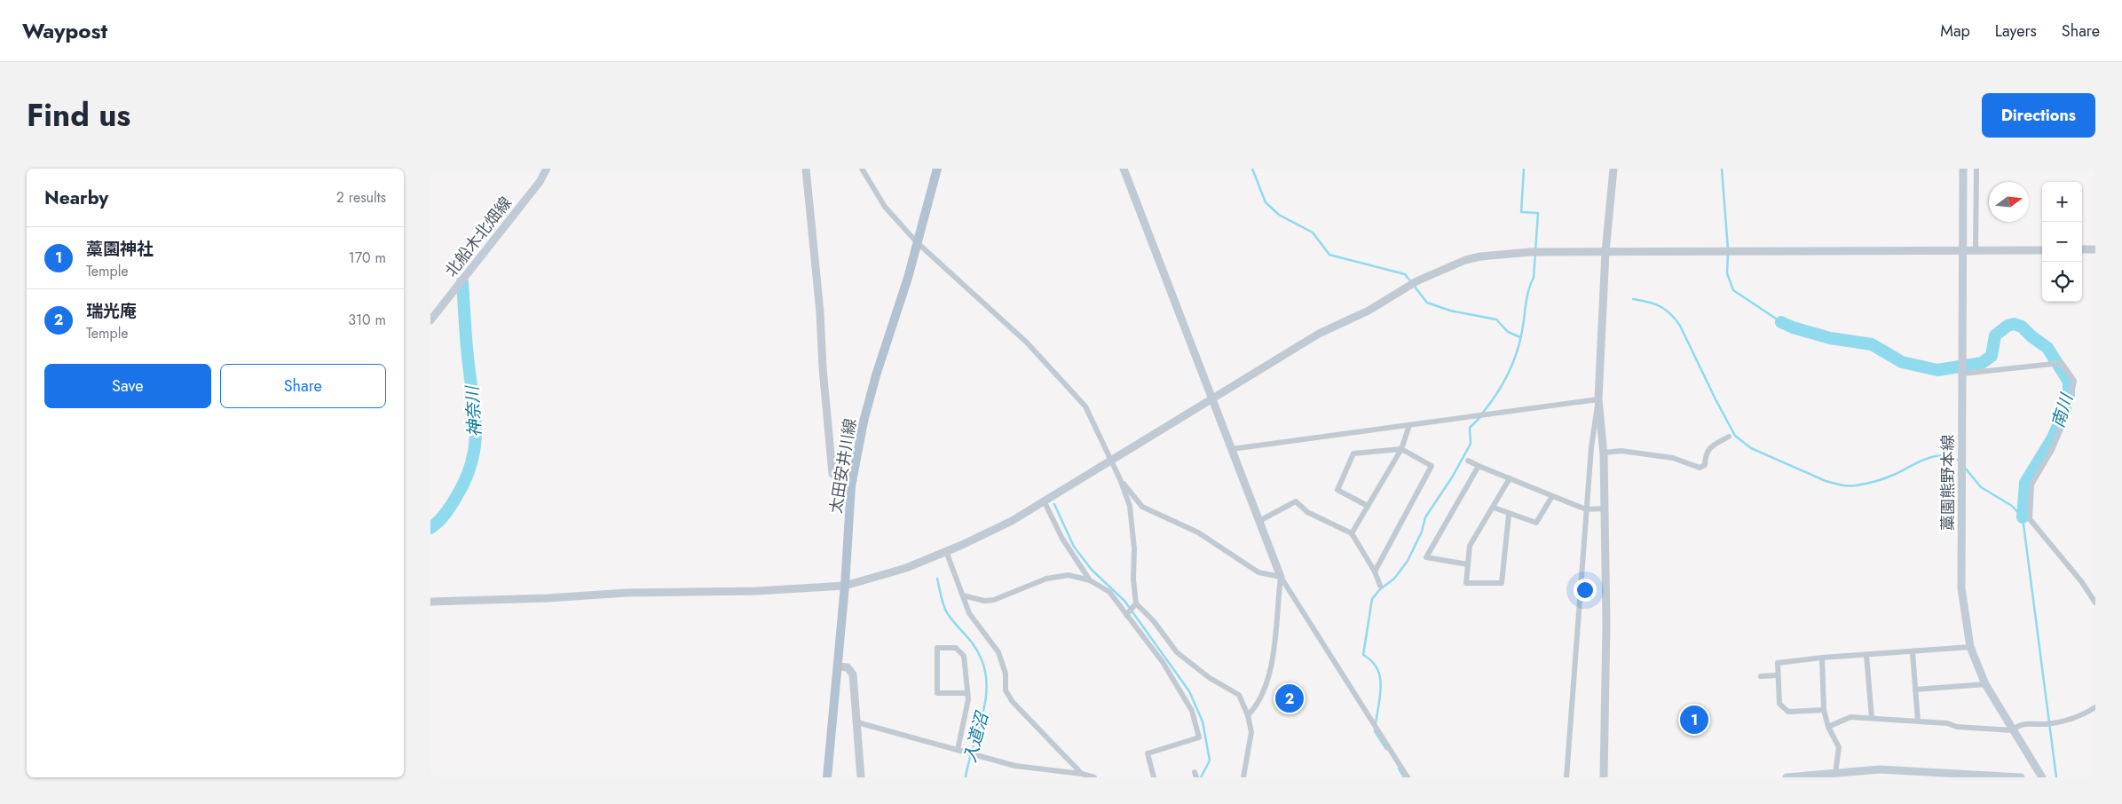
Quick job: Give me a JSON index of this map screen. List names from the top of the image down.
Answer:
{
  "streets": {
    "main road": ["北船木北畑線", "太田安井川線", "藁園熊野本線"]
  },
  "water": ["南川", "神奈川", "入道沼"],
  "north": "right",
  "page": {
    "header": "Waypost",
    "nav": ["Map", "Layers", "Share"],
    "title": "Find us",
    "buttons": [
      "Directions",
      ["Save", "Share"]
    ],
    "heading": ["Nearby", "2 results"],
    "map_buttons": ["+", "−"],
    "list": [
      {
        "mark": "1",
        "name": "藁園神社",
        "note": "Temple",
        "value": "170 m"
      },
      {
        "mark": "2",
        "name": "瑞光庵",
        "note": "Temple",
        "value": "310 m"
      }
    ],
    "pins": ["2", "1"]
  }
}
